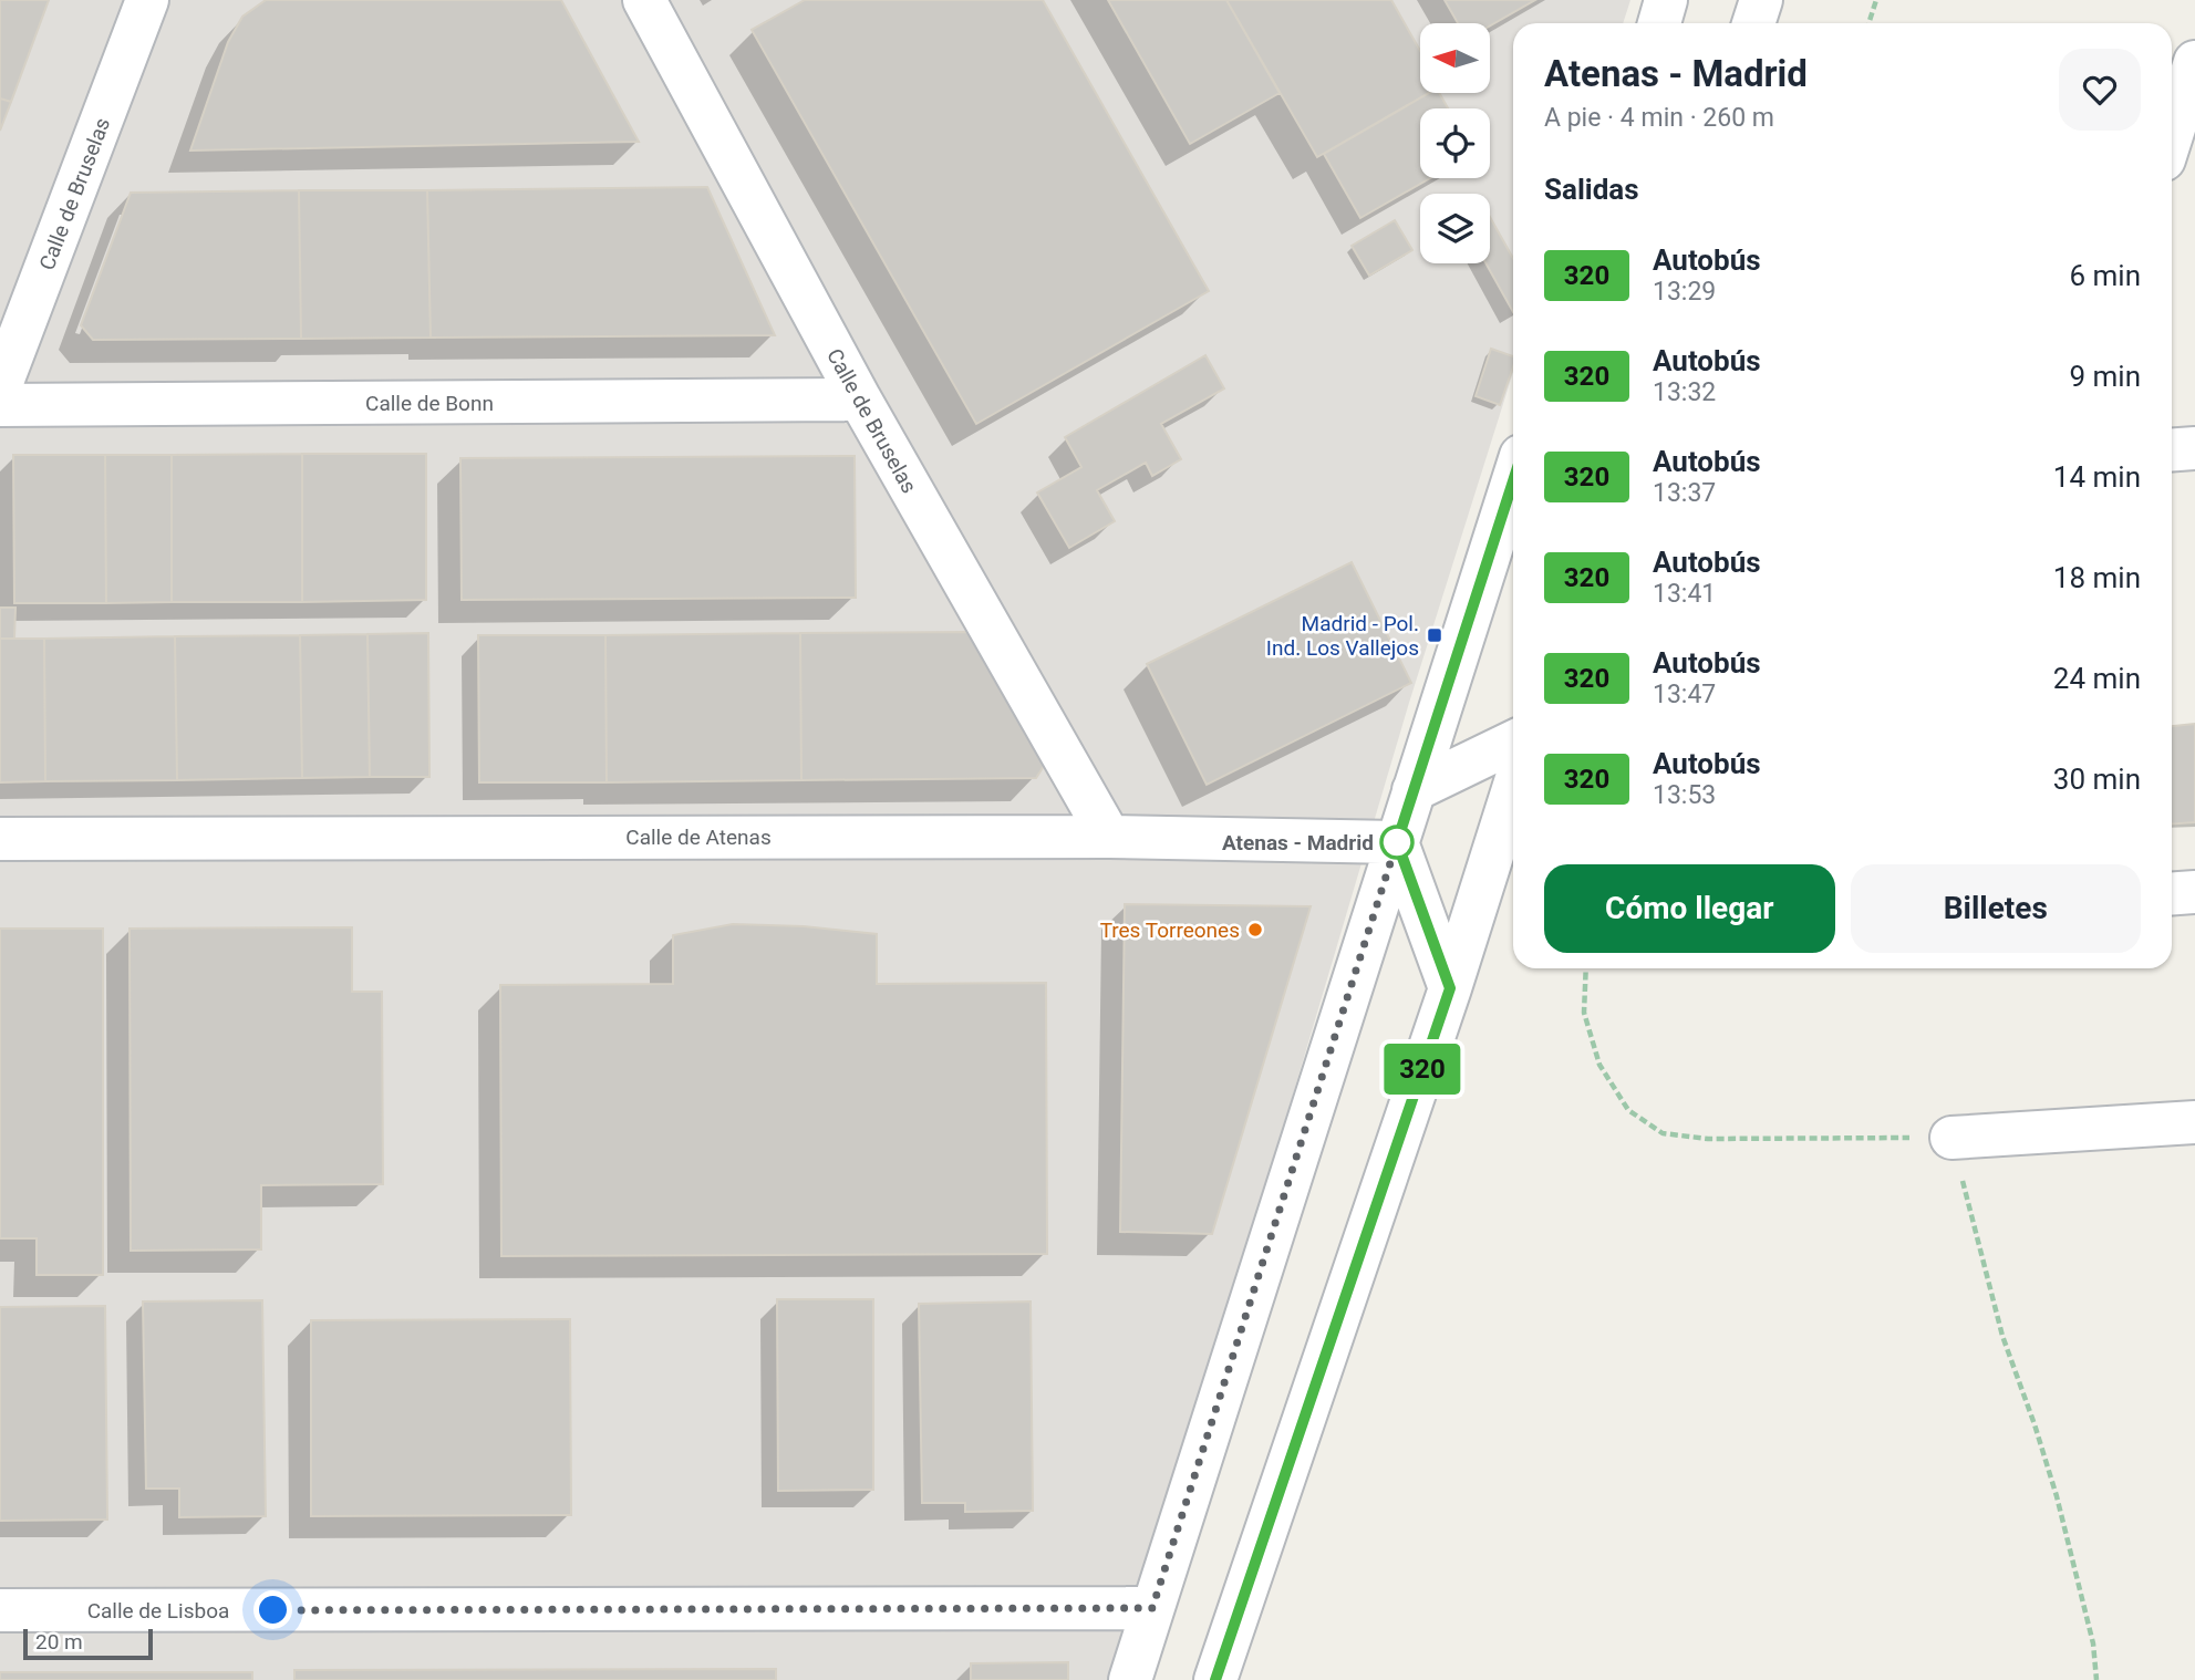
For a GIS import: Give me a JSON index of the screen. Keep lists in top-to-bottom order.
{
  "streets": {
    "street": [
      "Calle de Bruselas",
      "Calle de Bonn",
      "Calle de Atenas",
      "Calle de Lisboa"
    ]
  },
  "crossings": [
    ["Calle de Bruselas", "Calle de Bonn"],
    ["Calle de Bruselas", "Calle de Atenas"]
  ],
  "places": {
    "transit": ["Madrid - Pol. Ind. Los Vallejos"],
    "other": ["Atenas - Madrid", "Tres Torreones"]
  },
  "lines": ["bus line 320"],
  "scale_bar": "20 m",
  "north": "left",
  "page": {
    "on_map": "320",
    "heading": [
      ["Atenas - Madrid", "A pie · 4 min · 260 m"],
      "Salidas"
    ],
    "list": [
      {
        "mark": "320",
        "name": "Autobús",
        "note": "13:29",
        "value": "6 min"
      },
      {
        "mark": "320",
        "name": "Autobús",
        "note": "13:32",
        "value": "9 min"
      },
      {
        "mark": "320",
        "name": "Autobús",
        "note": "13:37",
        "value": "14 min"
      },
      {
        "mark": "320",
        "name": "Autobús",
        "note": "13:41",
        "value": "18 min"
      },
      {
        "mark": "320",
        "name": "Autobús",
        "note": "13:47",
        "value": "24 min"
      },
      {
        "mark": "320",
        "name": "Autobús",
        "note": "13:53",
        "value": "30 min"
      }
    ],
    "buttons": ["Cómo llegar", "Billetes"],
    "scale": "20 m"
  }
}
